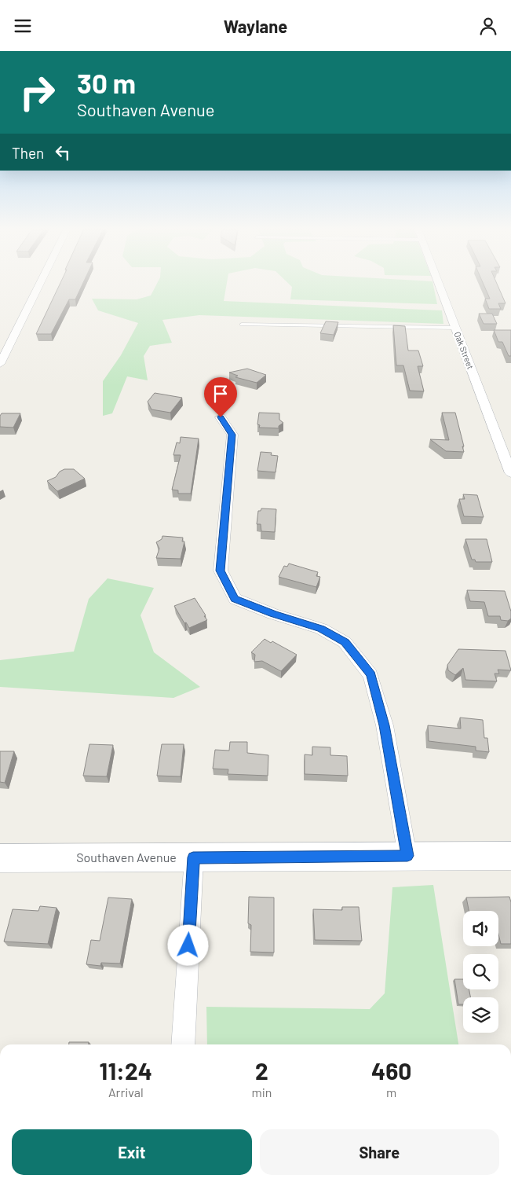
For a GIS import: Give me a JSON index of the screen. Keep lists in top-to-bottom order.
{
  "streets": {
    "street": ["Oak Street", "Southaven Avenue"]
  },
  "page": {
    "header": "Waylane",
    "turn": ["30 m", "Southaven Avenue"],
    "then": "Then",
    "eta": [
      "11:24",
      "Arrival",
      "2",
      "min",
      "460",
      "m"
    ],
    "buttons": ["Exit", "Share"]
  }
}
